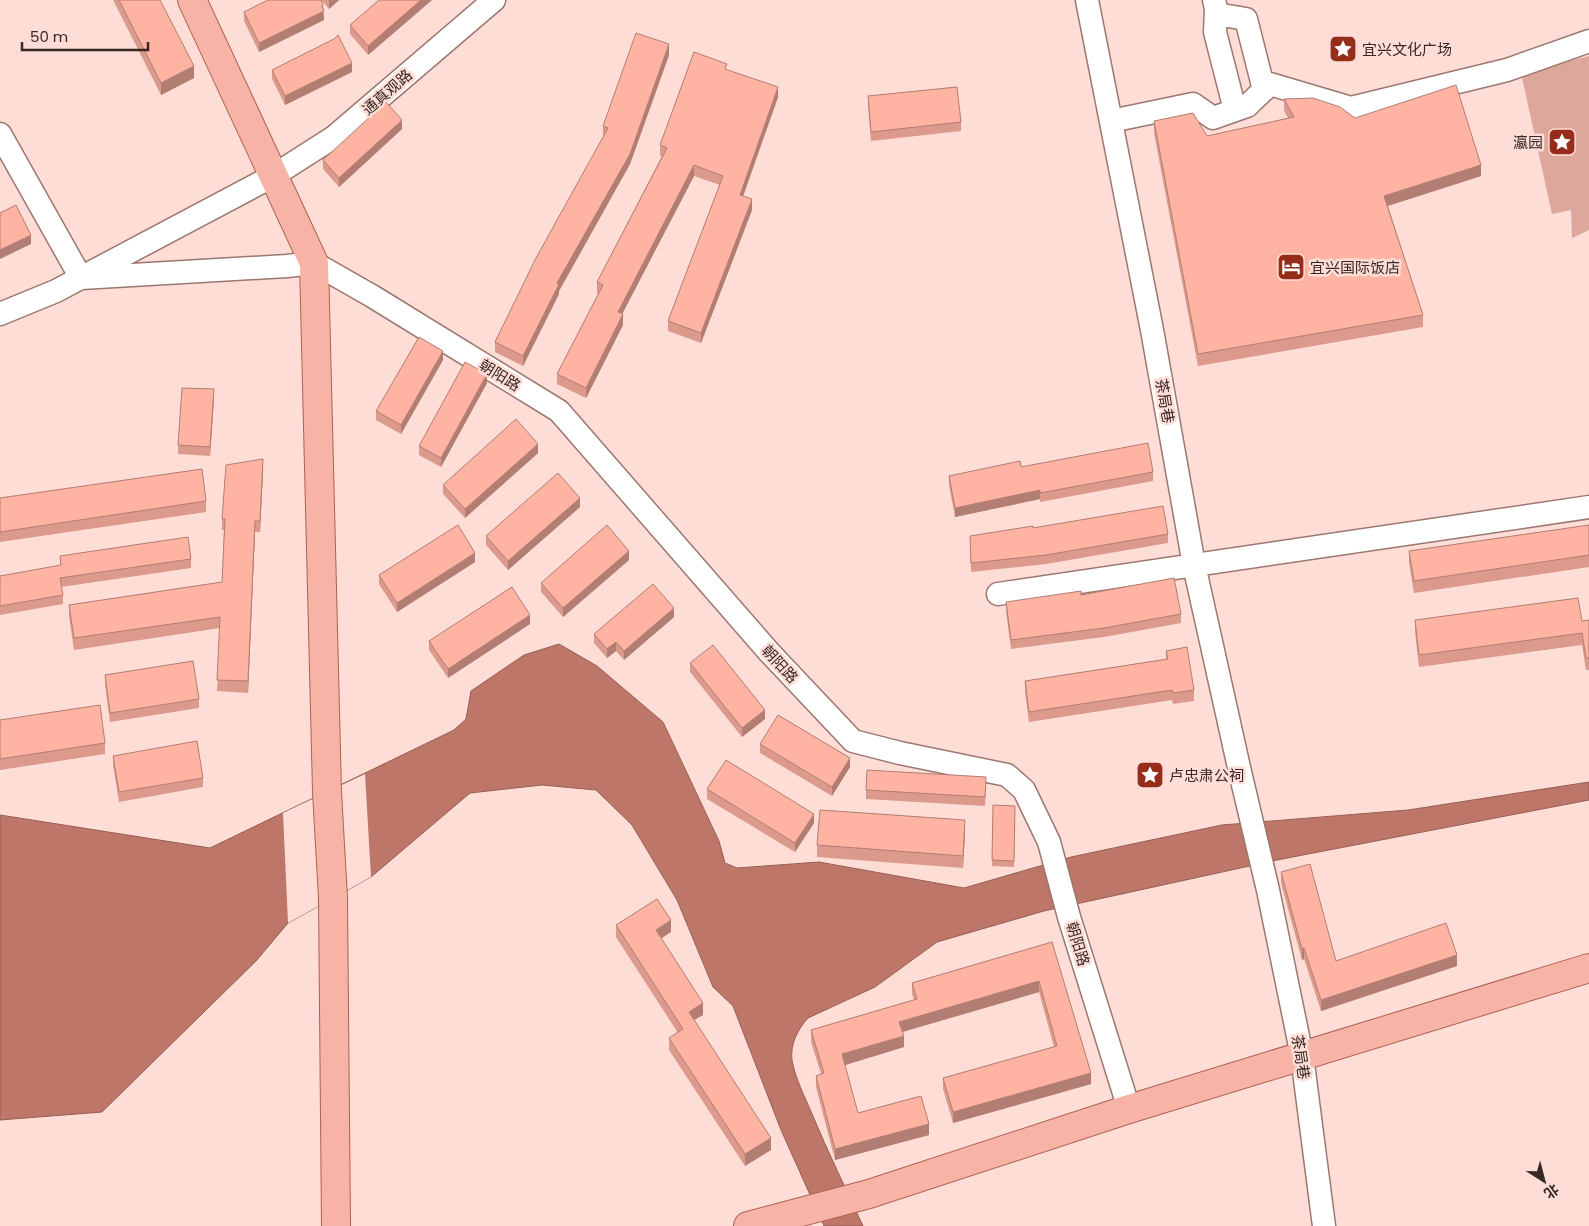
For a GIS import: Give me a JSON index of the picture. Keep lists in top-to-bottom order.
{
  "streets": {
    "street": ["通真观路", "朝阳路", "茶局巷"]
  },
  "places": {
    "place": ["宜兴文化广场", "瀛园", "卢忠肃公祠"],
    "hotel": ["宜兴国际饭店"]
  },
  "scale_bar": "50 m",
  "north": "bottom right"
}
